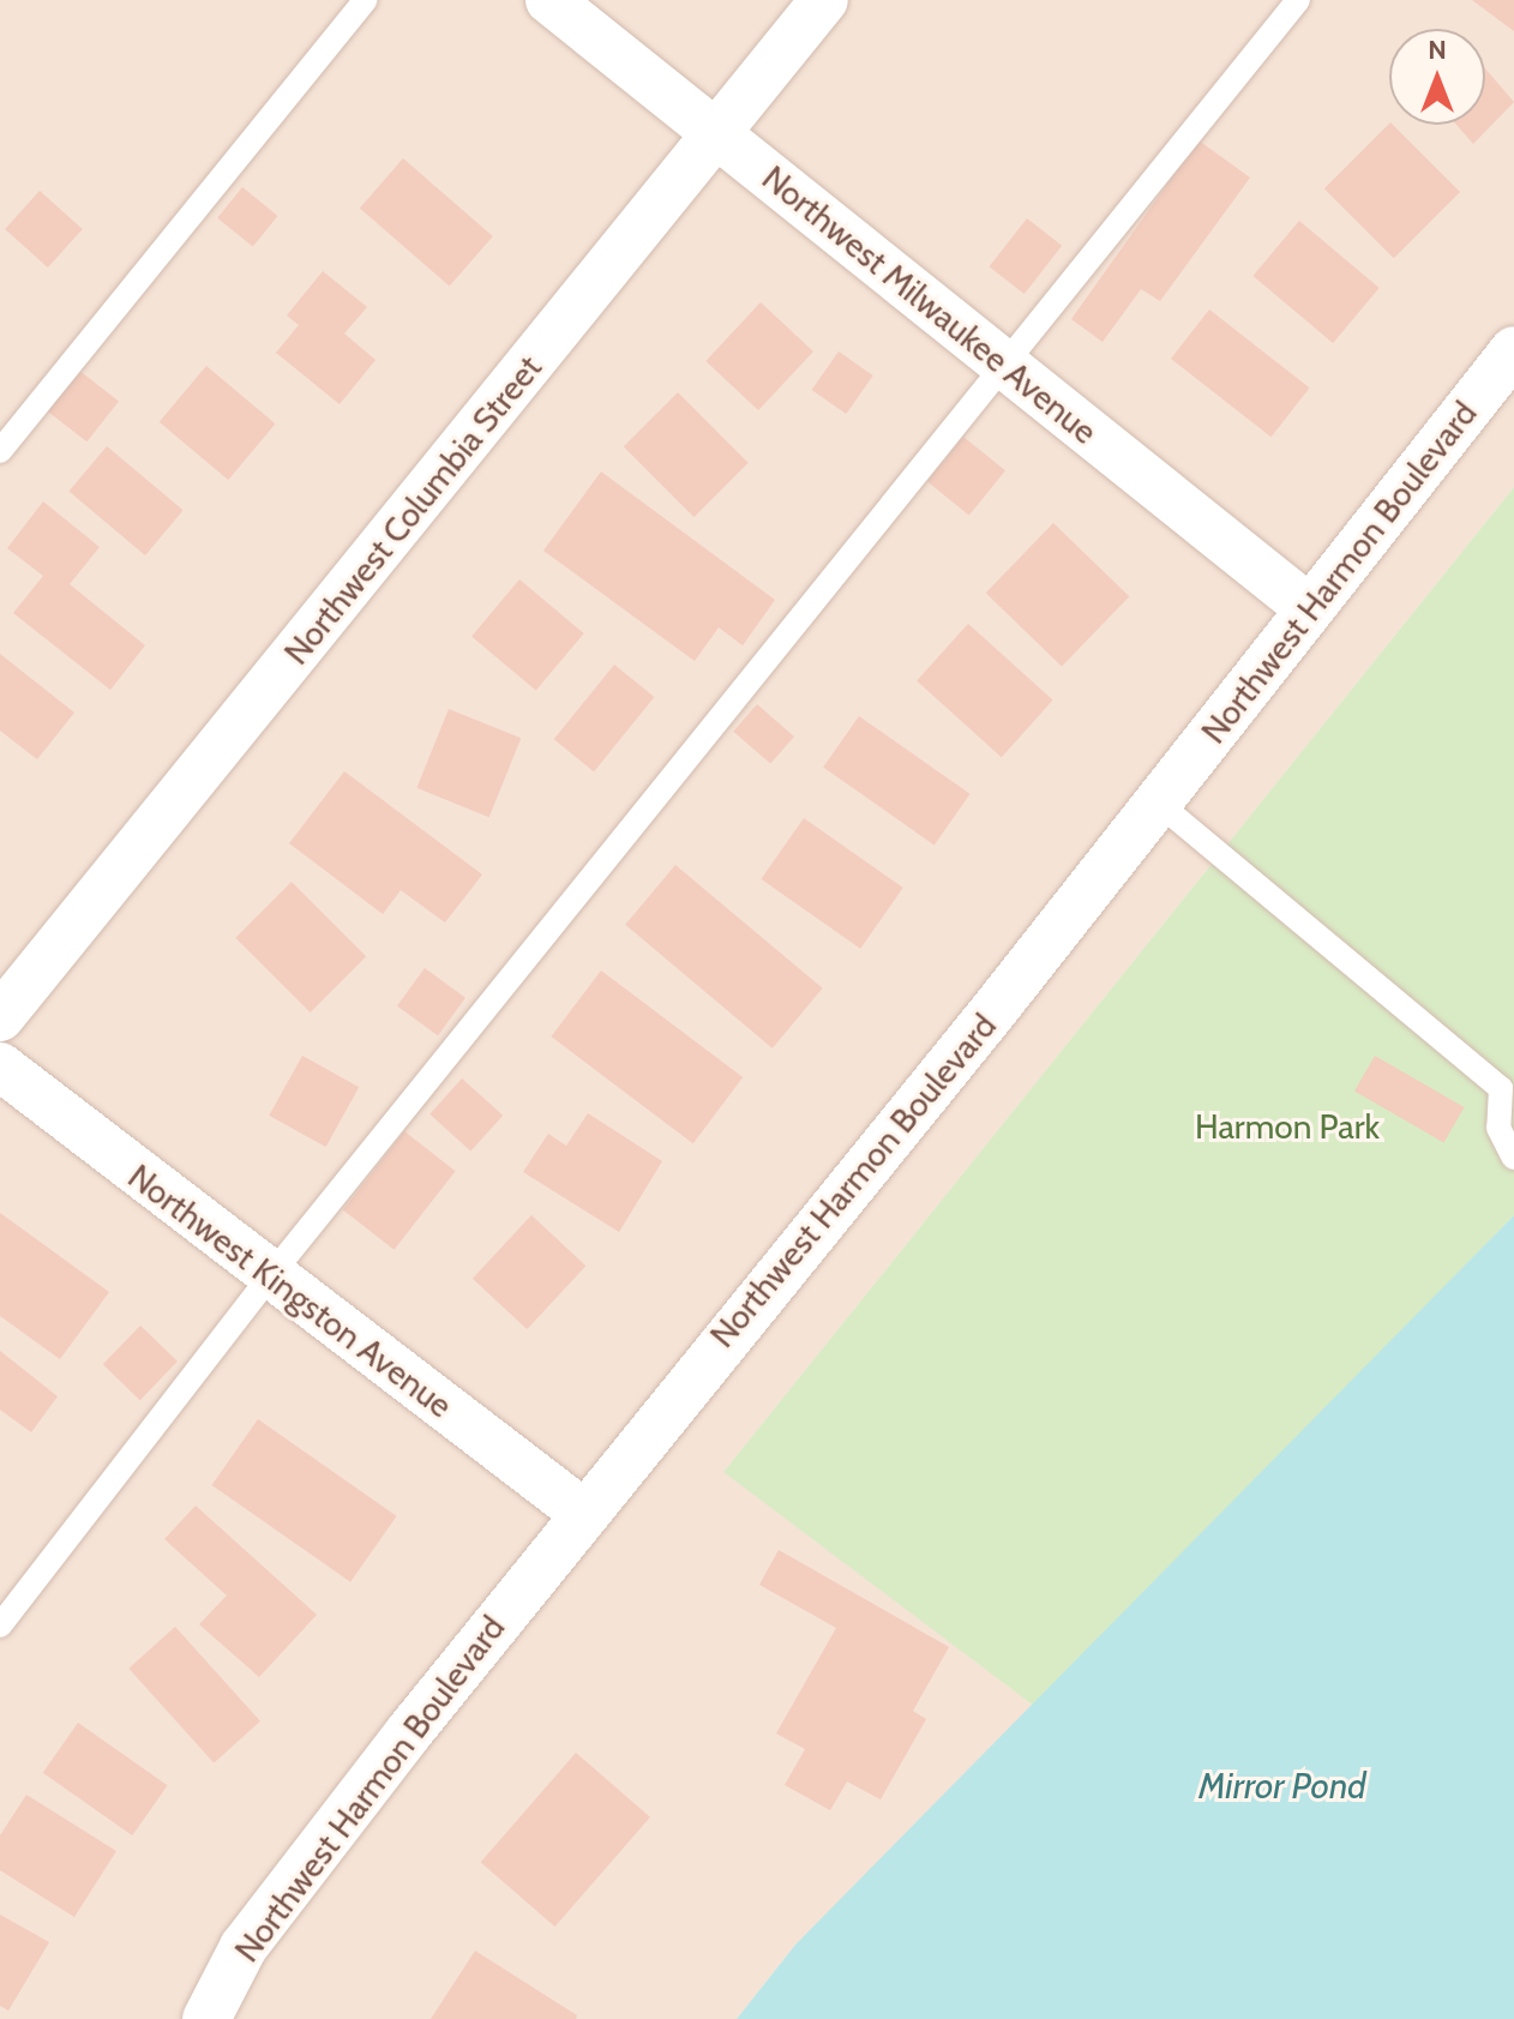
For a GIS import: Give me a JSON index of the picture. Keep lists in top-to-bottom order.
{
  "streets": {
    "street": [
      "Northwest Milwaukee Avenue",
      "Northwest Columbia Street",
      "Northwest Harmon Boulevard",
      "Northwest Kingston Avenue"
    ]
  },
  "crossings": [
    ["Northwest Milwaukee Avenue", "Northwest Columbia Street"],
    ["Northwest Milwaukee Avenue", "Northwest Harmon Boulevard"],
    ["Northwest Harmon Boulevard", "Northwest Kingston Avenue"]
  ],
  "water": ["Mirror Pond"],
  "parks": ["Harmon Park"],
  "north": "top"
}
